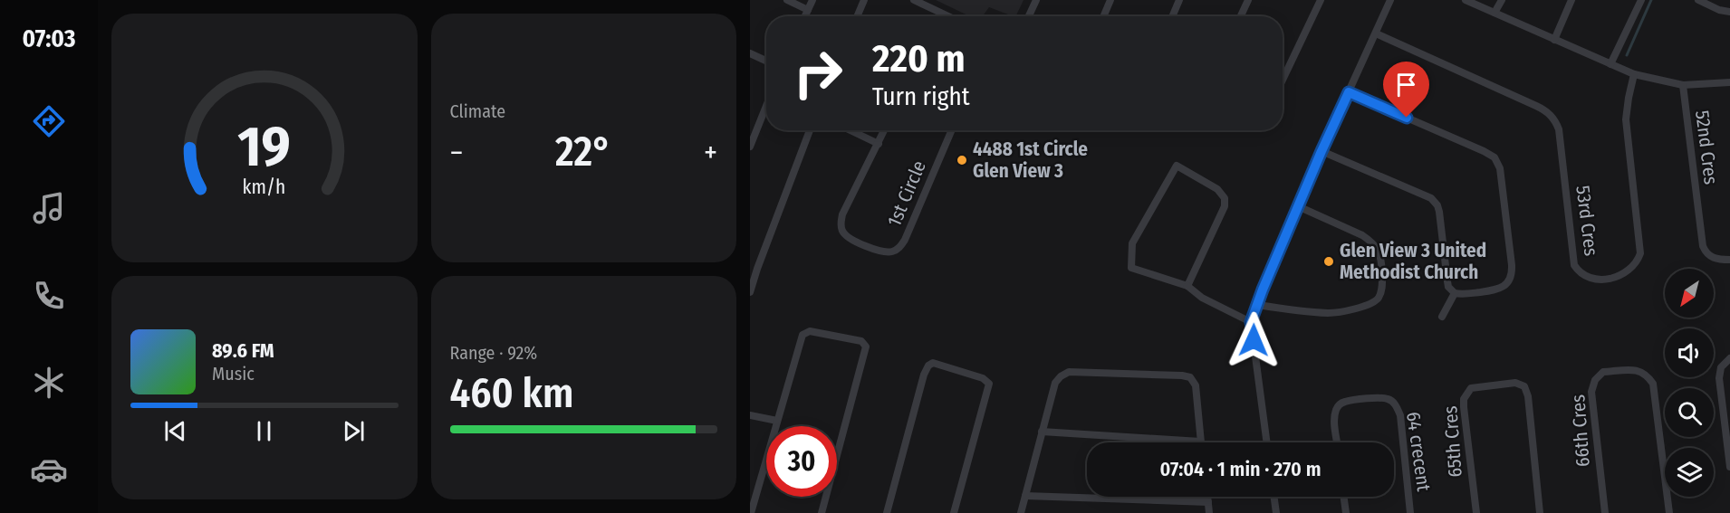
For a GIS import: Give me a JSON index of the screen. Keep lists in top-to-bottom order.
{
  "streets": {
    "street": [
      "52nd Cres",
      "1st Circle",
      "53rd Cres",
      "66th Cres",
      "65th Cres",
      "64 crecent"
    ]
  },
  "places": ["4488 1st Circle Glen View 3", "Glen View 3 United Methodist Church"],
  "north": "bottom left",
  "page": {
    "tabs": "07:03",
    "tile": [
      "Climate",
      ["Range · 92%", "460 km"]
    ],
    "turn": ["220 m", "Turn right"],
    "heat": ["−", "22°", "+"],
    "song": ["89.6 FM", "Music"],
    "limit": "30",
    "trip": "07:04 · 1 min · 270 m",
    "gauge": ["19", "km/h"]
  }
}
